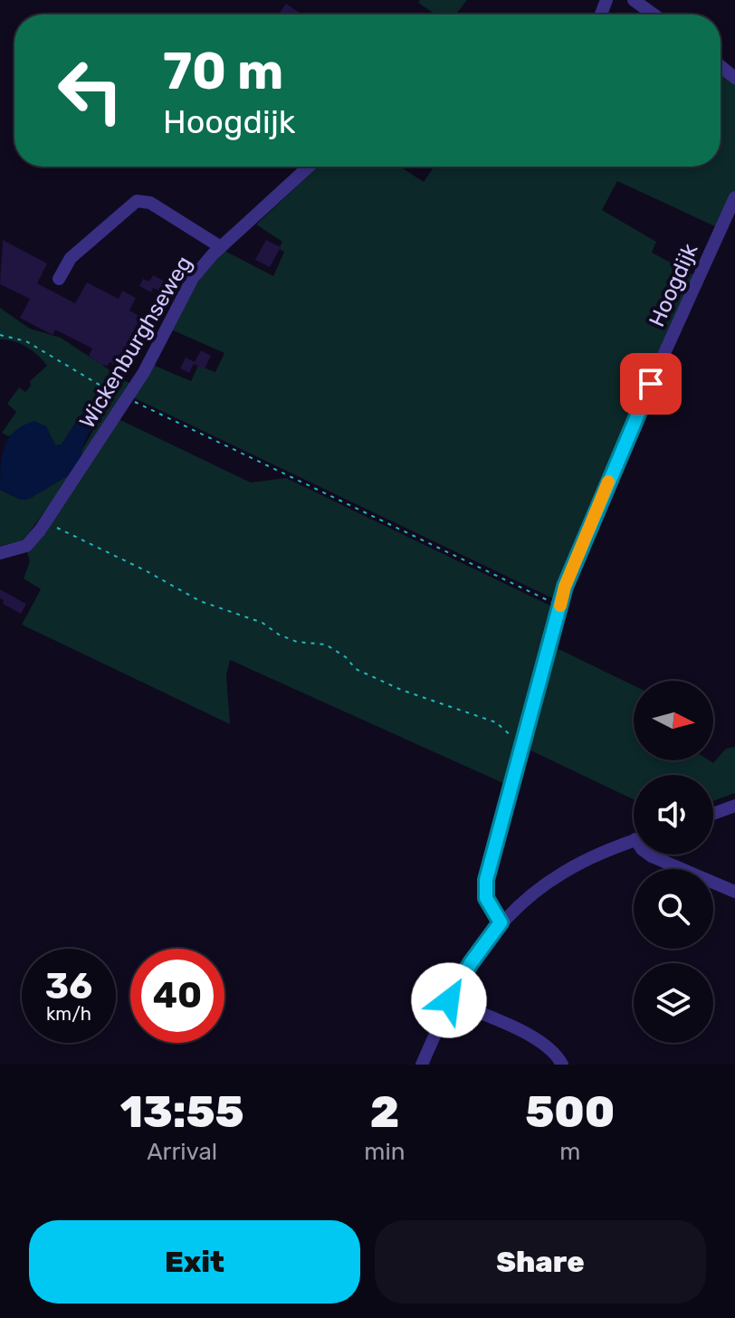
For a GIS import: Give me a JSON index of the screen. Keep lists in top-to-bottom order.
{
  "streets": {
    "street": ["Hoogdijk", "Wickenburghseweg"]
  },
  "north": "right",
  "page": {
    "turn": ["70 m", "Hoogdijk"],
    "speed": "36 km/h",
    "limit": "40",
    "eta": [
      "13:55",
      "Arrival",
      "2",
      "min",
      "500",
      "m"
    ],
    "buttons": ["Exit", "Share"]
  }
}
